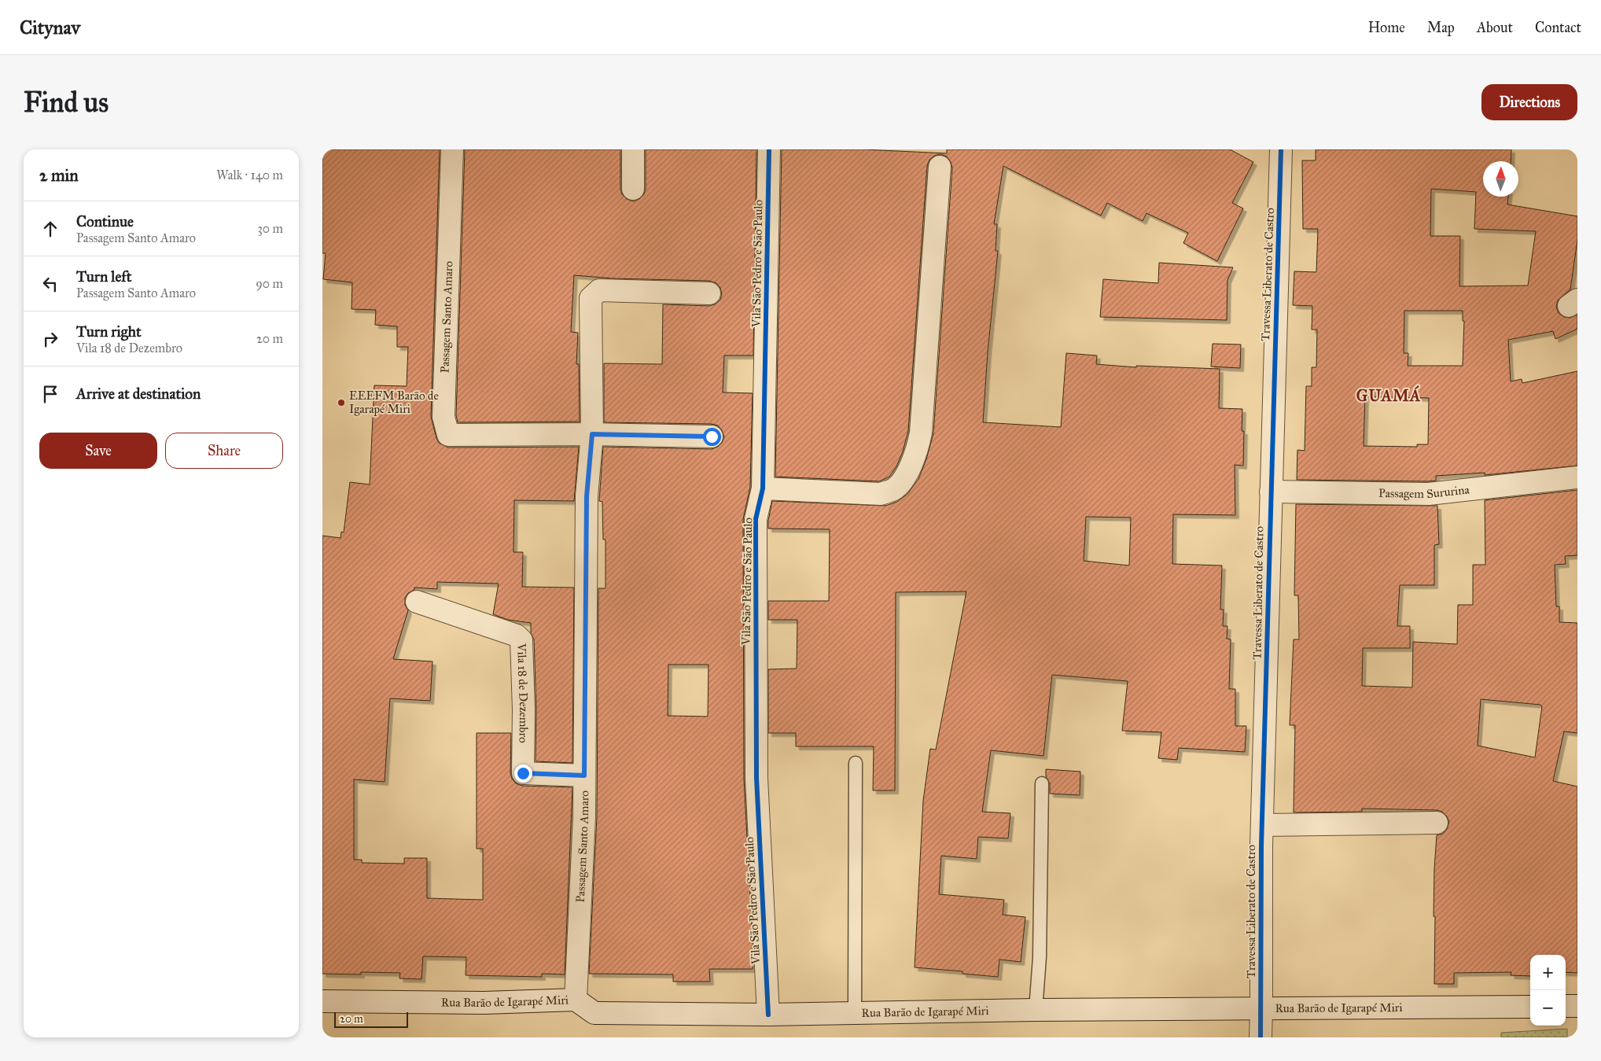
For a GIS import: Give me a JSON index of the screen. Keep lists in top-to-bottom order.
{
  "streets": {
    "street": [
      "Vila São Pedro e São Paulo",
      "Travessa Liberato de Castro",
      "Passagem Santo Amaro",
      "Passagem Sururina",
      "Vila 18 de Dezembro",
      "Rua Barão de Igarapé Miri"
    ]
  },
  "crossings": [
    ["Vila São Pedro e São Paulo", "Rua Barão de Igarapé Miri"],
    ["Travessa Liberato de Castro", "Passagem Sururina"],
    ["Travessa Liberato de Castro", "Rua Barão de Igarapé Miri"],
    ["Passagem Santo Amaro", "Vila 18 de Dezembro"],
    ["Passagem Santo Amaro", "Rua Barão de Igarapé Miri"]
  ],
  "districts": ["GUAMÁ"],
  "places": ["EEEFM Barão de Igarapé Miri"],
  "scale_bar": "20 m",
  "north": "top",
  "page": {
    "header": "Citynav",
    "nav": [
      "Home",
      "Map",
      "About",
      "Contact"
    ],
    "buttons": [
      "Directions",
      ["Save", "Share"]
    ],
    "title": "Find us",
    "heading": ["2 min", "Walk · 140 m"],
    "list": [
      ["Continue", "Passagem Santo Amaro", "30 m"],
      ["Turn left", "Passagem Santo Amaro", "90 m"],
      ["Turn right", "Vila 18 de Dezembro", "20 m"],
      "Arrive at destination"
    ],
    "map_buttons": ["+", "−"],
    "scale": "20 m"
  }
}
